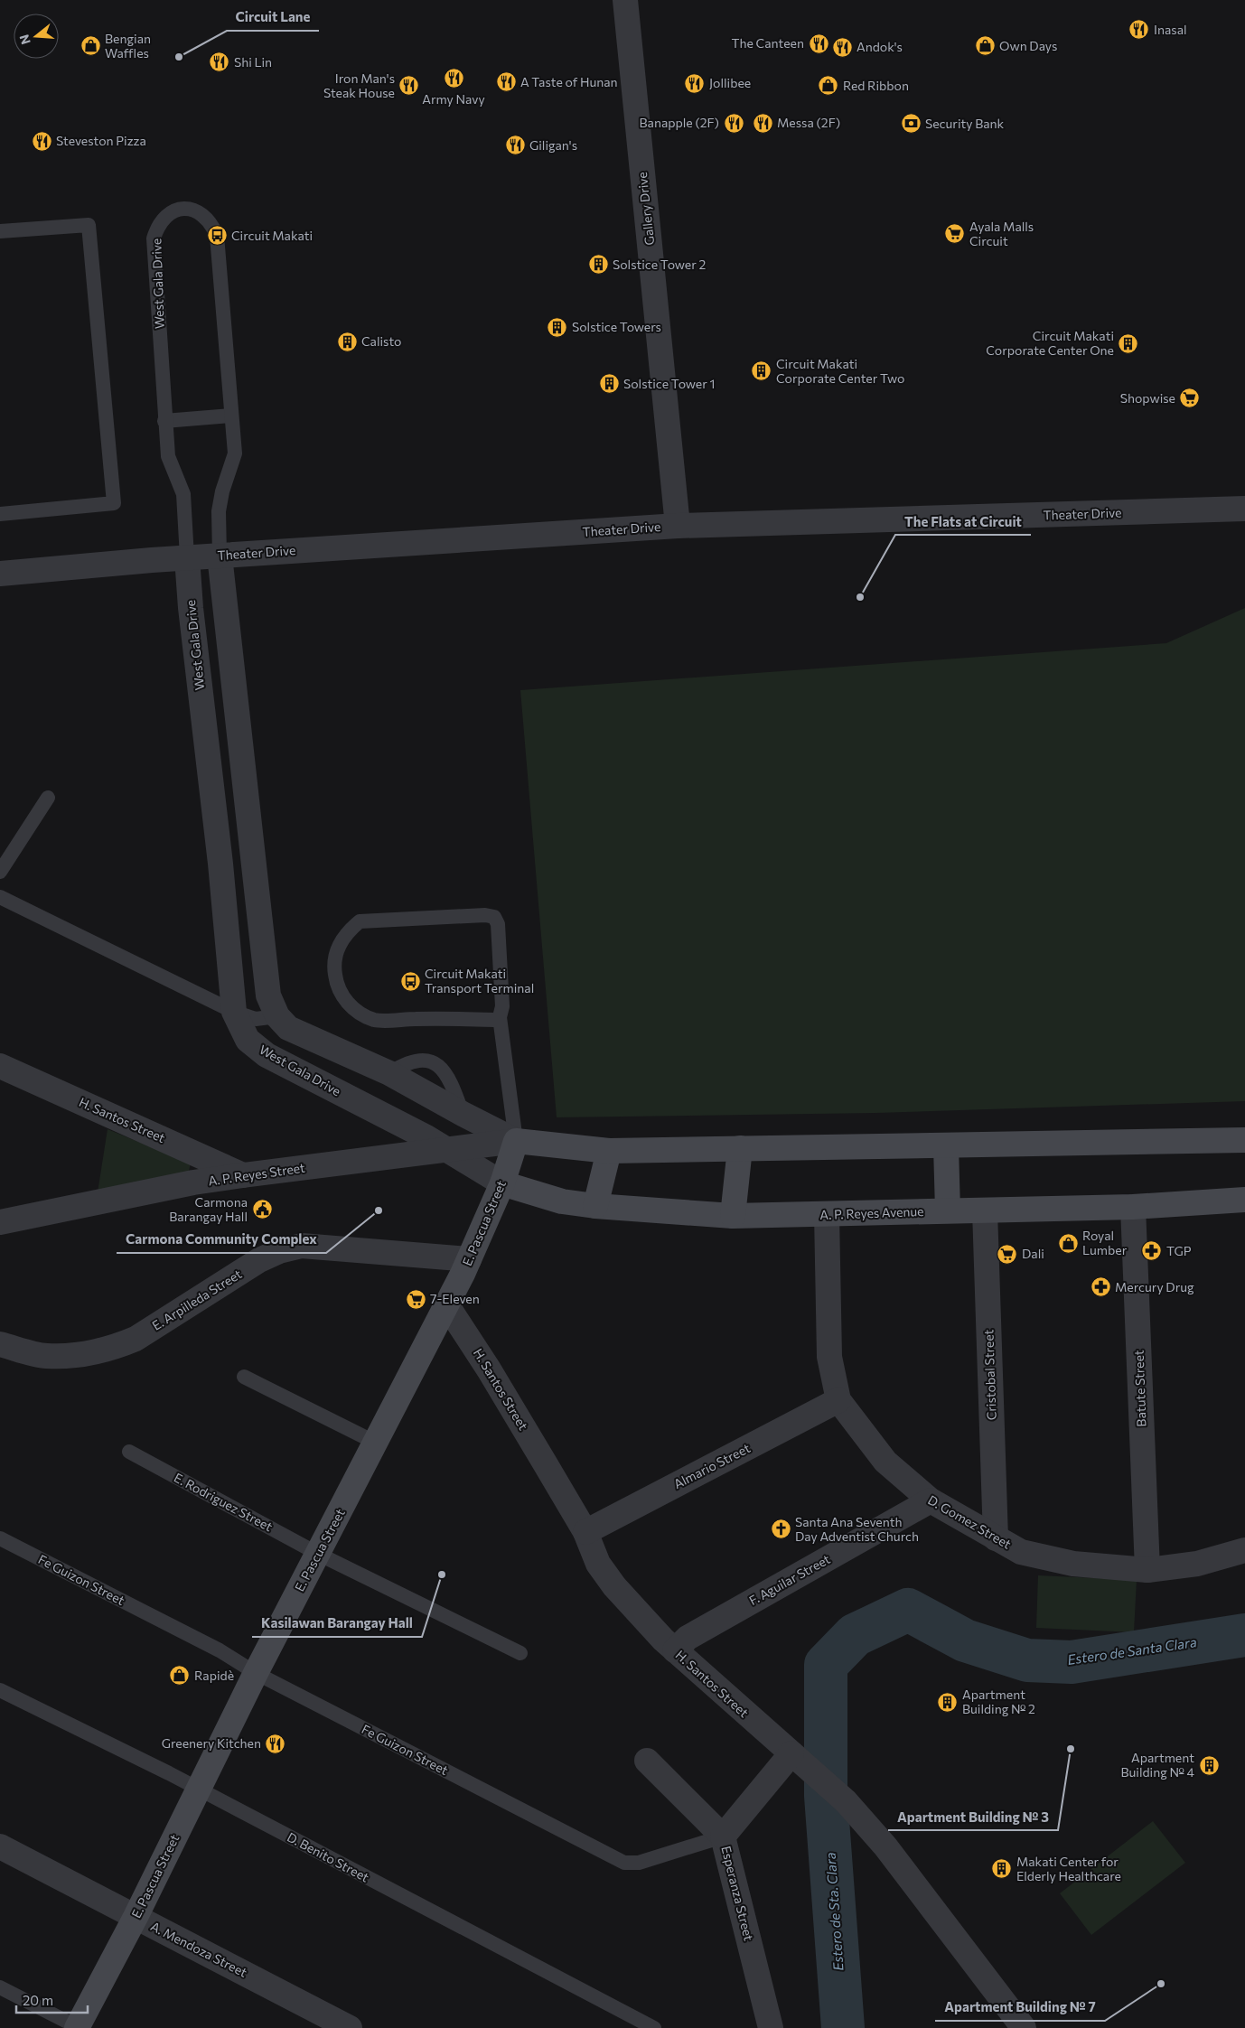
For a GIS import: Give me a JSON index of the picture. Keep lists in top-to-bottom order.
{
  "streets": {
    "street": [
      "Gallery Drive",
      "West Gala Drive",
      "Theater Drive",
      "H. Santos Street",
      "A. P. Reyes Street",
      "A. P. Reyes Avenue",
      "E. Pascua Street",
      "E. Arpilleda Street",
      "Cristobal Street",
      "Batute Street",
      "Almario Street",
      "D. Gomez Street",
      "F. Aguilar Street",
      "Esperanza Street",
      "A. Mendoza Street"
    ],
    "lane": ["E. Rodriguez Street", "Fe Guizon Street", "D. Benito Street"]
  },
  "crossings": [
    ["Gallery Drive", "Theater Drive"],
    ["West Gala Drive", "Theater Drive"],
    ["West Gala Drive", "A. P. Reyes Street"],
    ["West Gala Drive", "A. P. Reyes Avenue"],
    ["West Gala Drive", "E. Pascua Street"],
    ["H. Santos Street", "A. P. Reyes Street"],
    ["H. Santos Street", "E. Pascua Street"],
    ["H. Santos Street", "Almario Street"],
    ["H. Santos Street", "F. Aguilar Street"],
    ["A. P. Reyes Street", "E. Pascua Street"],
    ["A. P. Reyes Avenue", "E. Pascua Street"],
    ["A. P. Reyes Avenue", "Cristobal Street"],
    ["A. P. Reyes Avenue", "Batute Street"],
    ["A. P. Reyes Avenue", "D. Gomez Street"],
    ["E. Pascua Street", "E. Arpilleda Street"],
    ["E. Pascua Street", "E. Rodriguez Street"],
    ["E. Pascua Street", "Fe Guizon Street"],
    ["E. Pascua Street", "D. Benito Street"],
    ["E. Pascua Street", "A. Mendoza Street"],
    ["Cristobal Street", "D. Gomez Street"],
    ["Batute Street", "D. Gomez Street"],
    ["Almario Street", "D. Gomez Street"],
    ["D. Gomez Street", "F. Aguilar Street"],
    ["Fe Guizon Street", "Esperanza Street"]
  ],
  "water": ["Estero de Santa Clara", "Estero de Sta. Clara"],
  "places": {
    "restaurant": [
      "Inasal",
      "The Canteen",
      "Andok's",
      "Shi Lin",
      "Army Navy",
      "A Taste of Hunan",
      "Jollibee",
      "Iron Man's Steak House",
      "Banapple (2F)",
      "Messa (2F)",
      "Steveston Pizza",
      "Giligan's",
      "Greenery Kitchen"
    ],
    "shop": [
      "Bengian Waffles",
      "Own Days",
      "Red Ribbon",
      "Royal Lumber",
      "Rapidè"
    ],
    "other": [
      "Circuit Lane",
      "The Flats at Circuit",
      "Carmona Community Complex",
      "Kasilawan Barangay Hall",
      "Apartment Building № 3",
      "Apartment Building № 7"
    ],
    "bank": ["Security Bank"],
    "supermarket": [
      "Ayala Malls Circuit",
      "Shopwise",
      "Dali",
      "7-Eleven"
    ],
    "bus stop": ["Circuit Makati", "Circuit Makati Transport Terminal"],
    "building": [
      "Solstice Tower 2",
      "Solstice Towers",
      "Calisto",
      "Circuit Makati Corporate Center One",
      "Circuit Makati Corporate Center Two",
      "Solstice Tower 1",
      "Apartment Building № 2",
      "Apartment Building № 4",
      "Makati Center for Elderly Healthcare"
    ],
    "public building": ["Carmona Barangay Hall"],
    "pharmacy": ["TGP", "Mercury Drug"],
    "church": ["Santa Ana Seventh Day Adventist Church"]
  },
  "scale_bar": "20 m",
  "north": "left"
}
